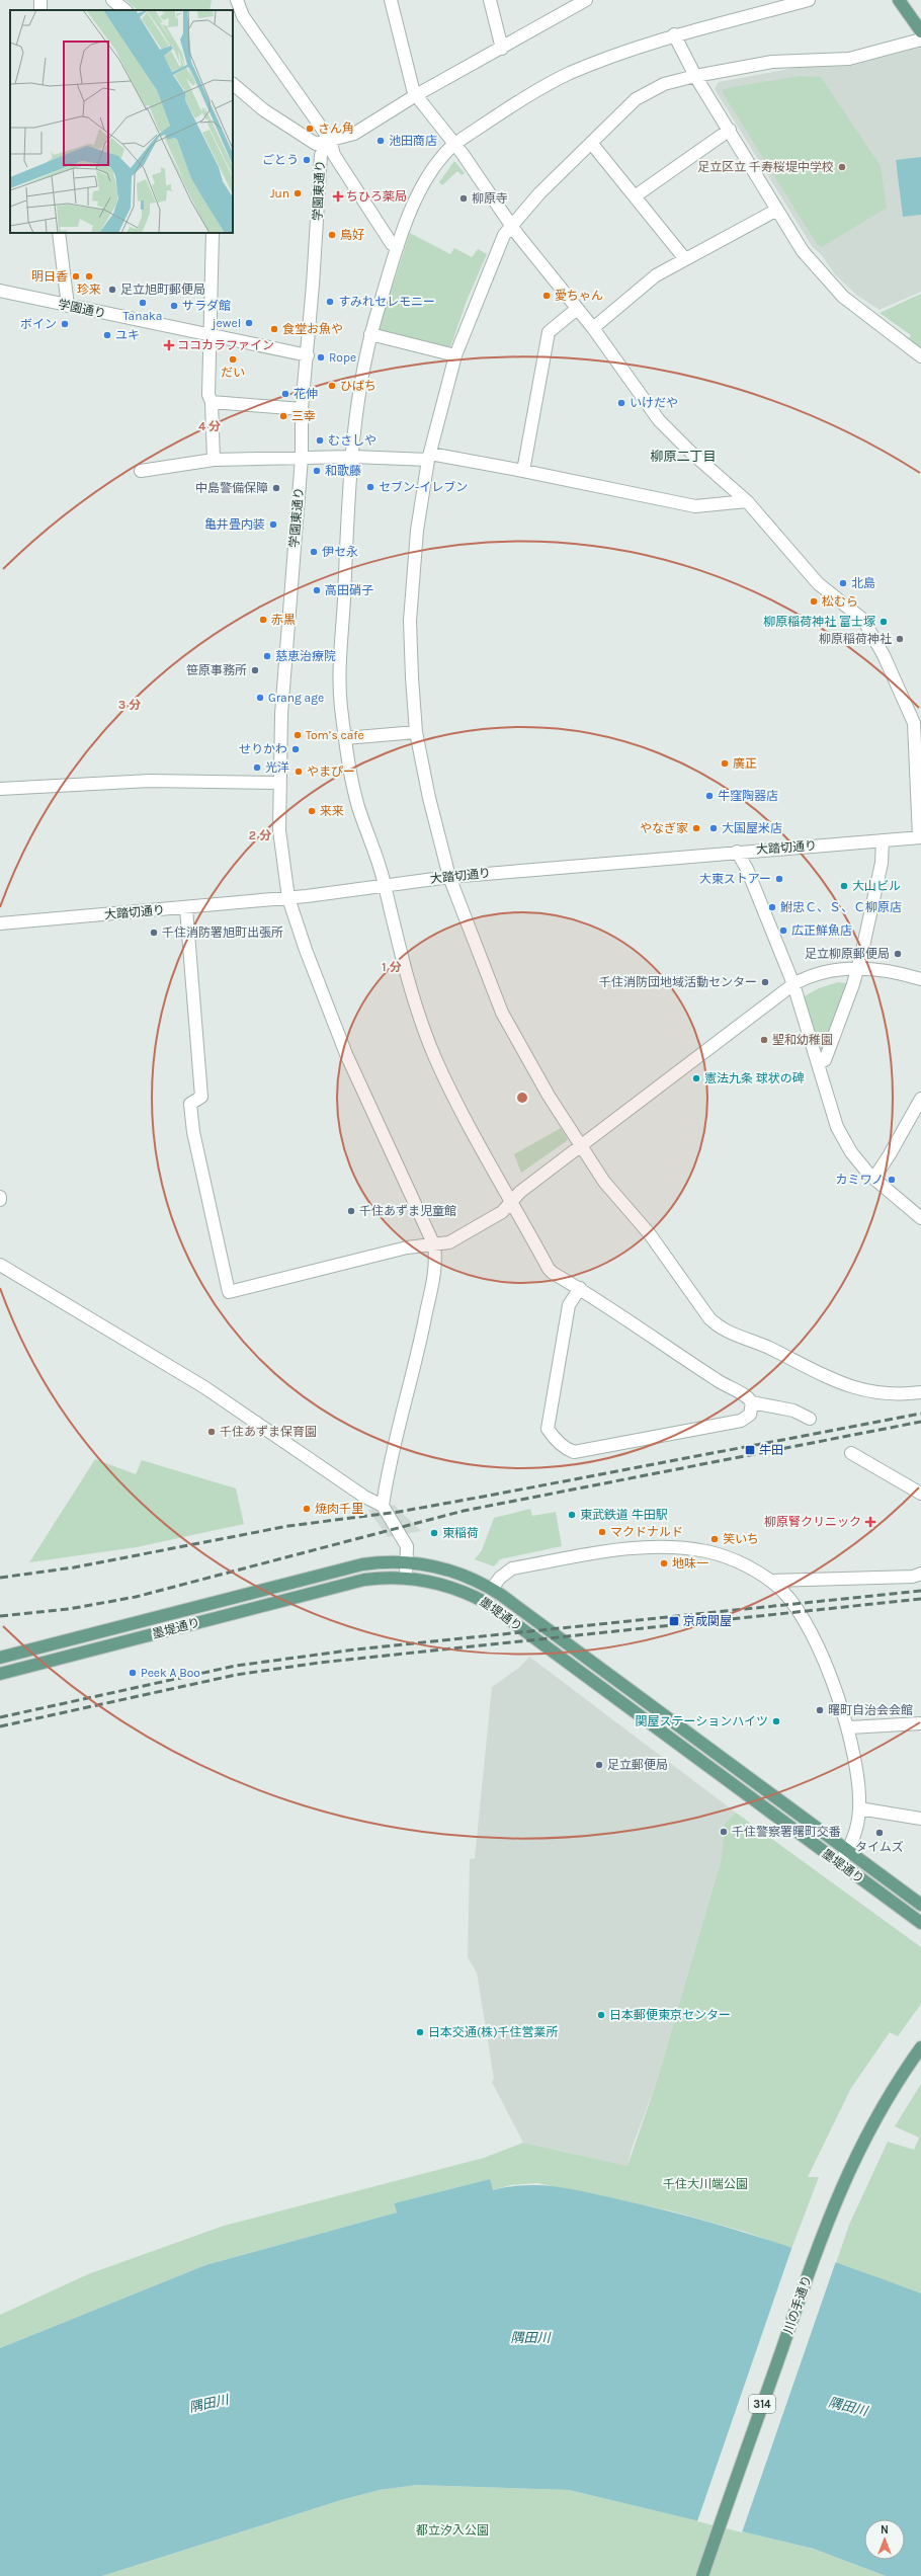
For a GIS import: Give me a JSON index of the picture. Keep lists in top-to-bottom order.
{
  "streets": {
    "main road": ["墨堤通り", "川の手通り", "314"],
    "street": ["学園東通り", "学園通り", "大踏切通り"]
  },
  "crossings": [
    ["学園東通り", "学園通り"],
    ["学園東通り", "大踏切通り"]
  ],
  "districts": ["柳原二丁目"],
  "water": ["隅田川"],
  "parks": ["千住大川端公園", "都立汐入公園"],
  "places": {
    "other": [
      "さん角",
      "池田商店",
      "ごとう",
      "足立区立 千寿桜堤中学校",
      "Jun",
      "柳原寺",
      "鳥好",
      "明日香",
      "珍来",
      "足立旭町郵便局",
      "愛ちゃん",
      "すみれセレモニー",
      "Tanaka",
      "サラダ館",
      "jewel",
      "ボイン",
      "食堂お魚や",
      "ユキ",
      "Rope",
      "だい",
      "ひばち",
      "花伸",
      "いけだや",
      "三幸",
      "むさしや",
      "和歌藤",
      "セブン-イレブン",
      "中島警備保障",
      "亀井畳内装",
      "伊セ永",
      "北島",
      "高田硝子",
      "松むら",
      "赤黒",
      "柳原稲荷神社 富士塚",
      "柳原稲荷神社",
      "慈恵治療院",
      "笹原事務所",
      "Grang age",
      "Tom’s cafe",
      "せりかわ",
      "廣正",
      "光洋",
      "やまぴー",
      "牛窪陶器店",
      "来来",
      "やなぎ家",
      "大国屋米店",
      "大東ストアー",
      "大山ビル",
      "鮒忠Ｃ、Ｓ、Ｃ柳原店",
      "広正鮮魚店",
      "千住消防署旭町出張所",
      "足立柳原郵便局",
      "千住消防団地域活動センター",
      "聖和幼稚園",
      "憲法九条 球状の碑",
      "カミワノ",
      "千住あずま児童館",
      "千住あずま保育園",
      "焼肉千里",
      "東武鉄道 牛田駅",
      "マクドナルド",
      "東稲荷",
      "笑いち",
      "地味一",
      "Peek A Boo",
      "曙町自治会会館",
      "関屋ステーションハイツ",
      "足立郵便局",
      "千住警察署曙町交番",
      "タイムズ",
      "日本郵便東京センター",
      "日本交通(株)千住営業所"
    ],
    "health": ["ちひろ薬局", "ココカラファイン", "柳原腎クリニック"],
    "transit": ["牛田", "京成関屋"]
  },
  "north": "top",
  "rings": [
    "4 分",
    "3 分",
    "2 分",
    "1 分"
  ]
}
